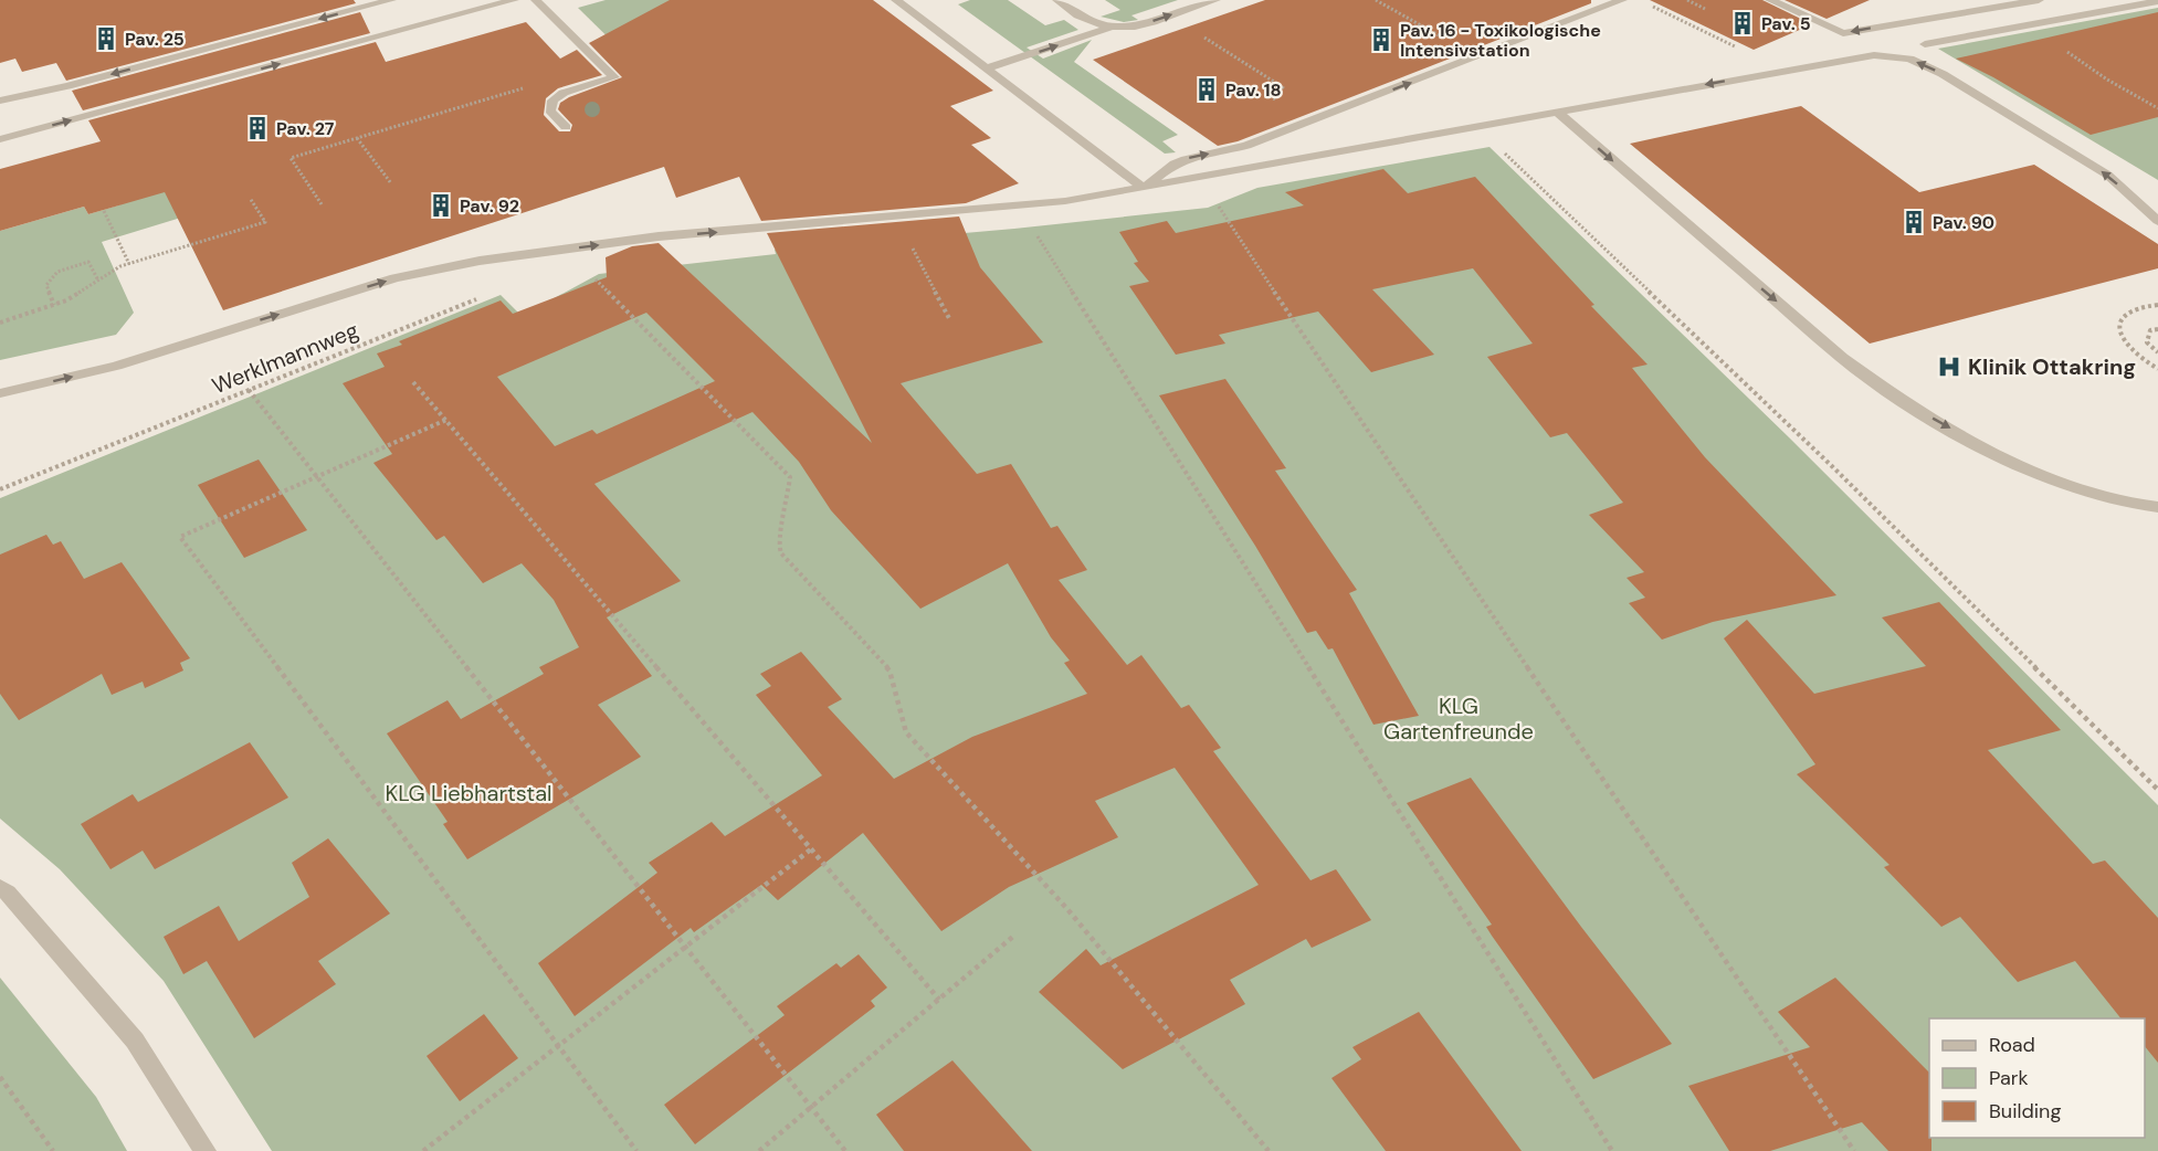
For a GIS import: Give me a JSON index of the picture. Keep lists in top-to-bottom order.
{
  "streets": {
    "path": ["Werklmannweg"]
  },
  "parks": ["KLG Gartenfreunde", "KLG Liebhartstal"],
  "places": {
    "building": [
      "Pav. 5",
      "Pav. 25",
      "Pav. 16 - Toxikologische Intensivstation",
      "Pav. 18",
      "Pav. 27",
      "Pav. 92",
      "Pav. 90"
    ],
    "hospital": ["Klinik Ottakring"]
  },
  "legend": ["Road", "Park", "Building"]
}
